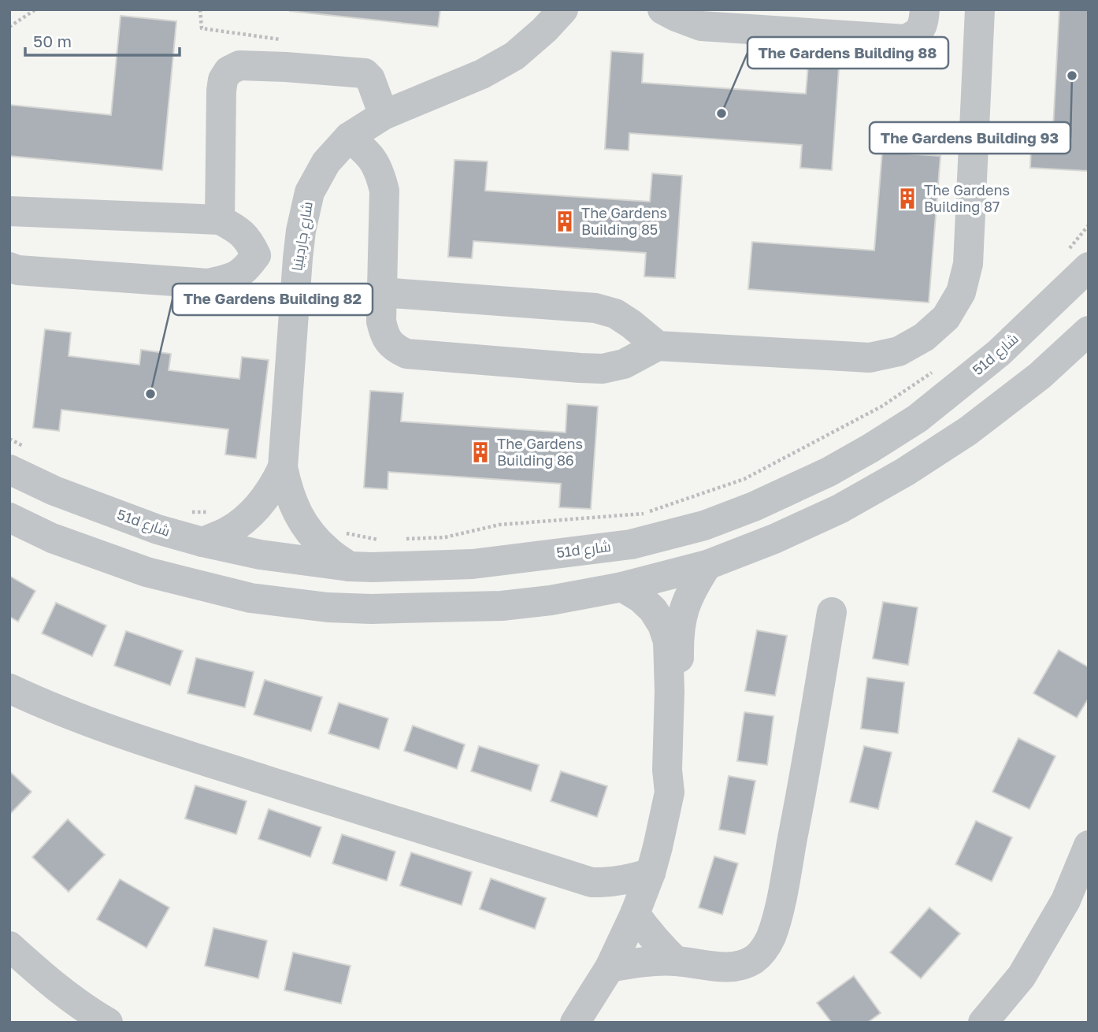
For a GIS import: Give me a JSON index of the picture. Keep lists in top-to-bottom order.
{
  "streets": {
    "street": ["شارع جاردينيا", "51d شارع"]
  },
  "crossings": [
    ["شارع جاردينيا", "51d شارع"]
  ],
  "places": {
    "other": ["The Gardens Building 93", "The Gardens Building 88", "The Gardens Building 82"],
    "building": ["The Gardens Building 87", "The Gardens Building 85", "The Gardens Building 86"]
  },
  "scale_bar": "50 m"
}
